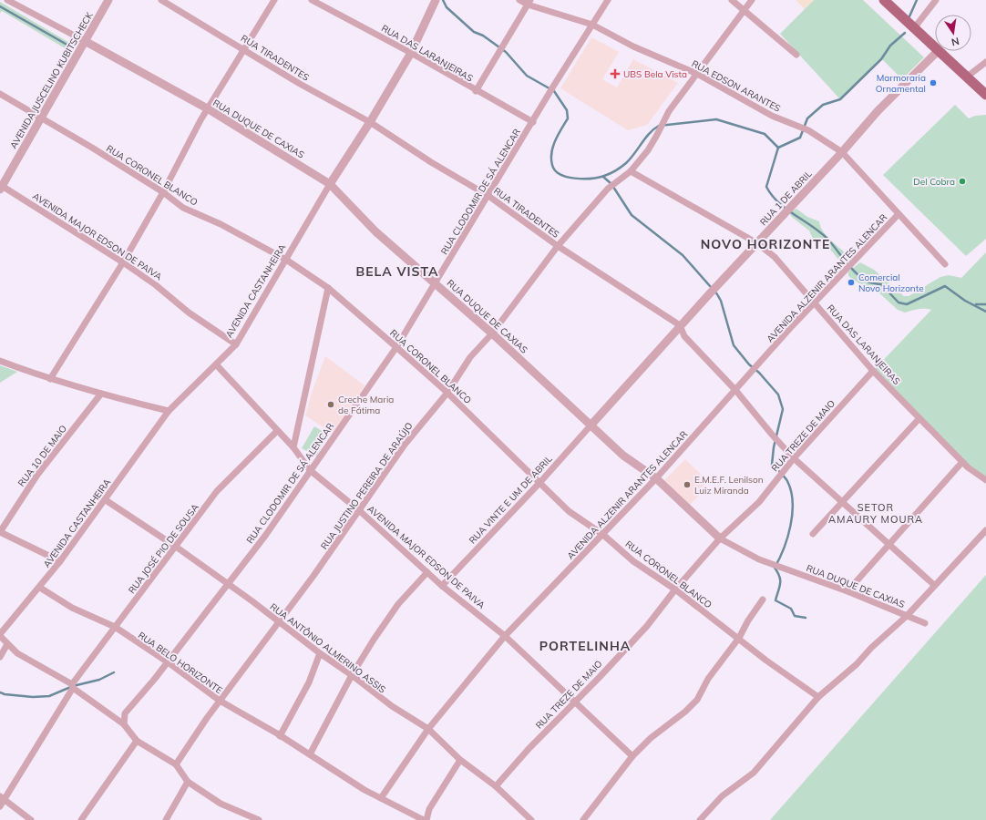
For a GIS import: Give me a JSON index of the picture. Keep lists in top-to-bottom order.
{
  "streets": {
    "street": [
      "RUA DAS LARANJEIRAS",
      "RUA TIRADENTES",
      "AVENIDA JUSCELINO KUBITSCHECK",
      "RUA EDSON ARANTES",
      "RUA DUQUE DE CAXIAS",
      "RUA CORONEL BLANCO",
      "RUA CLODOMIR DE SÁ ALENCAR",
      "RUA 1 DE ABRIL",
      "AVENIDA MAJOR EDSON DE PAIVA",
      "AVENIDA ALZENIR ARANTES ALENCAR",
      "AVENIDA CASTANHEIRA",
      "RUA TREZE DE MAIO",
      "RUA 10 DE MAIO",
      "RUA JUSTINO PEREIRA DE ARAÚJO",
      "RUA VINTE E UM DE ABRIL",
      "RUA JOSÉ PIO DE SOUSA",
      "RUA ANTÔNIO ALMERINO ASSIS",
      "RUA BELO HORIZONTE"
    ]
  },
  "crossings": [
    ["RUA DAS LARANJEIRAS", "RUA CLODOMIR DE SÁ ALENCAR"],
    ["RUA DAS LARANJEIRAS", "RUA 1 DE ABRIL"],
    ["RUA DAS LARANJEIRAS", "AVENIDA ALZENIR ARANTES ALENCAR"],
    ["RUA DAS LARANJEIRAS", "AVENIDA CASTANHEIRA"],
    ["RUA DAS LARANJEIRAS", "RUA TREZE DE MAIO"],
    ["RUA DAS LARANJEIRAS", "RUA JUSTINO PEREIRA DE ARAÚJO"],
    ["RUA TIRADENTES", "RUA CLODOMIR DE SÁ ALENCAR"],
    ["RUA TIRADENTES", "RUA 1 DE ABRIL"],
    ["RUA TIRADENTES", "AVENIDA ALZENIR ARANTES ALENCAR"],
    ["RUA TIRADENTES", "AVENIDA CASTANHEIRA"],
    ["RUA TIRADENTES", "RUA TREZE DE MAIO"],
    ["RUA TIRADENTES", "RUA JUSTINO PEREIRA DE ARAÚJO"],
    ["AVENIDA JUSCELINO KUBITSCHECK", "RUA DUQUE DE CAXIAS"],
    ["AVENIDA JUSCELINO KUBITSCHECK", "RUA CORONEL BLANCO"],
    ["AVENIDA JUSCELINO KUBITSCHECK", "AVENIDA MAJOR EDSON DE PAIVA"],
    ["RUA EDSON ARANTES", "RUA CLODOMIR DE SÁ ALENCAR"],
    ["RUA EDSON ARANTES", "RUA 1 DE ABRIL"],
    ["RUA EDSON ARANTES", "AVENIDA ALZENIR ARANTES ALENCAR"],
    ["RUA EDSON ARANTES", "RUA JUSTINO PEREIRA DE ARAÚJO"],
    ["RUA DUQUE DE CAXIAS", "RUA CLODOMIR DE SÁ ALENCAR"],
    ["RUA DUQUE DE CAXIAS", "RUA 1 DE ABRIL"],
    ["RUA DUQUE DE CAXIAS", "AVENIDA ALZENIR ARANTES ALENCAR"],
    ["RUA DUQUE DE CAXIAS", "AVENIDA CASTANHEIRA"],
    ["RUA DUQUE DE CAXIAS", "RUA TREZE DE MAIO"],
    ["RUA DUQUE DE CAXIAS", "RUA JUSTINO PEREIRA DE ARAÚJO"],
    ["RUA DUQUE DE CAXIAS", "RUA VINTE E UM DE ABRIL"],
    ["RUA CORONEL BLANCO", "RUA CLODOMIR DE SÁ ALENCAR"],
    ["RUA CORONEL BLANCO", "AVENIDA ALZENIR ARANTES ALENCAR"],
    ["RUA CORONEL BLANCO", "AVENIDA CASTANHEIRA"],
    ["RUA CORONEL BLANCO", "RUA TREZE DE MAIO"],
    ["RUA CORONEL BLANCO", "RUA JUSTINO PEREIRA DE ARAÚJO"],
    ["RUA CORONEL BLANCO", "RUA VINTE E UM DE ABRIL"],
    ["RUA CLODOMIR DE SÁ ALENCAR", "AVENIDA MAJOR EDSON DE PAIVA"],
    ["RUA CLODOMIR DE SÁ ALENCAR", "RUA ANTÔNIO ALMERINO ASSIS"],
    ["RUA CLODOMIR DE SÁ ALENCAR", "RUA BELO HORIZONTE"],
    ["RUA 1 DE ABRIL", "RUA VINTE E UM DE ABRIL"],
    ["AVENIDA MAJOR EDSON DE PAIVA", "AVENIDA ALZENIR ARANTES ALENCAR"],
    ["AVENIDA MAJOR EDSON DE PAIVA", "AVENIDA CASTANHEIRA"],
    ["AVENIDA MAJOR EDSON DE PAIVA", "RUA TREZE DE MAIO"],
    ["AVENIDA MAJOR EDSON DE PAIVA", "RUA JUSTINO PEREIRA DE ARAÚJO"],
    ["AVENIDA MAJOR EDSON DE PAIVA", "RUA VINTE E UM DE ABRIL"],
    ["AVENIDA MAJOR EDSON DE PAIVA", "RUA JOSÉ PIO DE SOUSA"],
    ["AVENIDA ALZENIR ARANTES ALENCAR", "RUA ANTÔNIO ALMERINO ASSIS"],
    ["AVENIDA ALZENIR ARANTES ALENCAR", "RUA BELO HORIZONTE"],
    ["AVENIDA CASTANHEIRA", "RUA ANTÔNIO ALMERINO ASSIS"],
    ["AVENIDA CASTANHEIRA", "RUA BELO HORIZONTE"],
    ["RUA TREZE DE MAIO", "RUA ANTÔNIO ALMERINO ASSIS"],
    ["RUA JUSTINO PEREIRA DE ARAÚJO", "RUA ANTÔNIO ALMERINO ASSIS"],
    ["RUA JUSTINO PEREIRA DE ARAÚJO", "RUA BELO HORIZONTE"],
    ["RUA JOSÉ PIO DE SOUSA", "RUA ANTÔNIO ALMERINO ASSIS"],
    ["RUA JOSÉ PIO DE SOUSA", "RUA BELO HORIZONTE"]
  ],
  "districts": [
    "NOVO HORIZONTE",
    "BELA VISTA",
    "SETOR AMAURY MOURA",
    "PORTELINHA"
  ],
  "places": {
    "health": ["UBS Bela Vista"],
    "other": [
      "Marmoraria Ornamental",
      "Del Cobra",
      "Comercial Novo Horizonte",
      "Creche Maria de Fátima",
      "E.M.E.F. Lenilson Luiz Miranda"
    ]
  },
  "north": "bottom"
}
